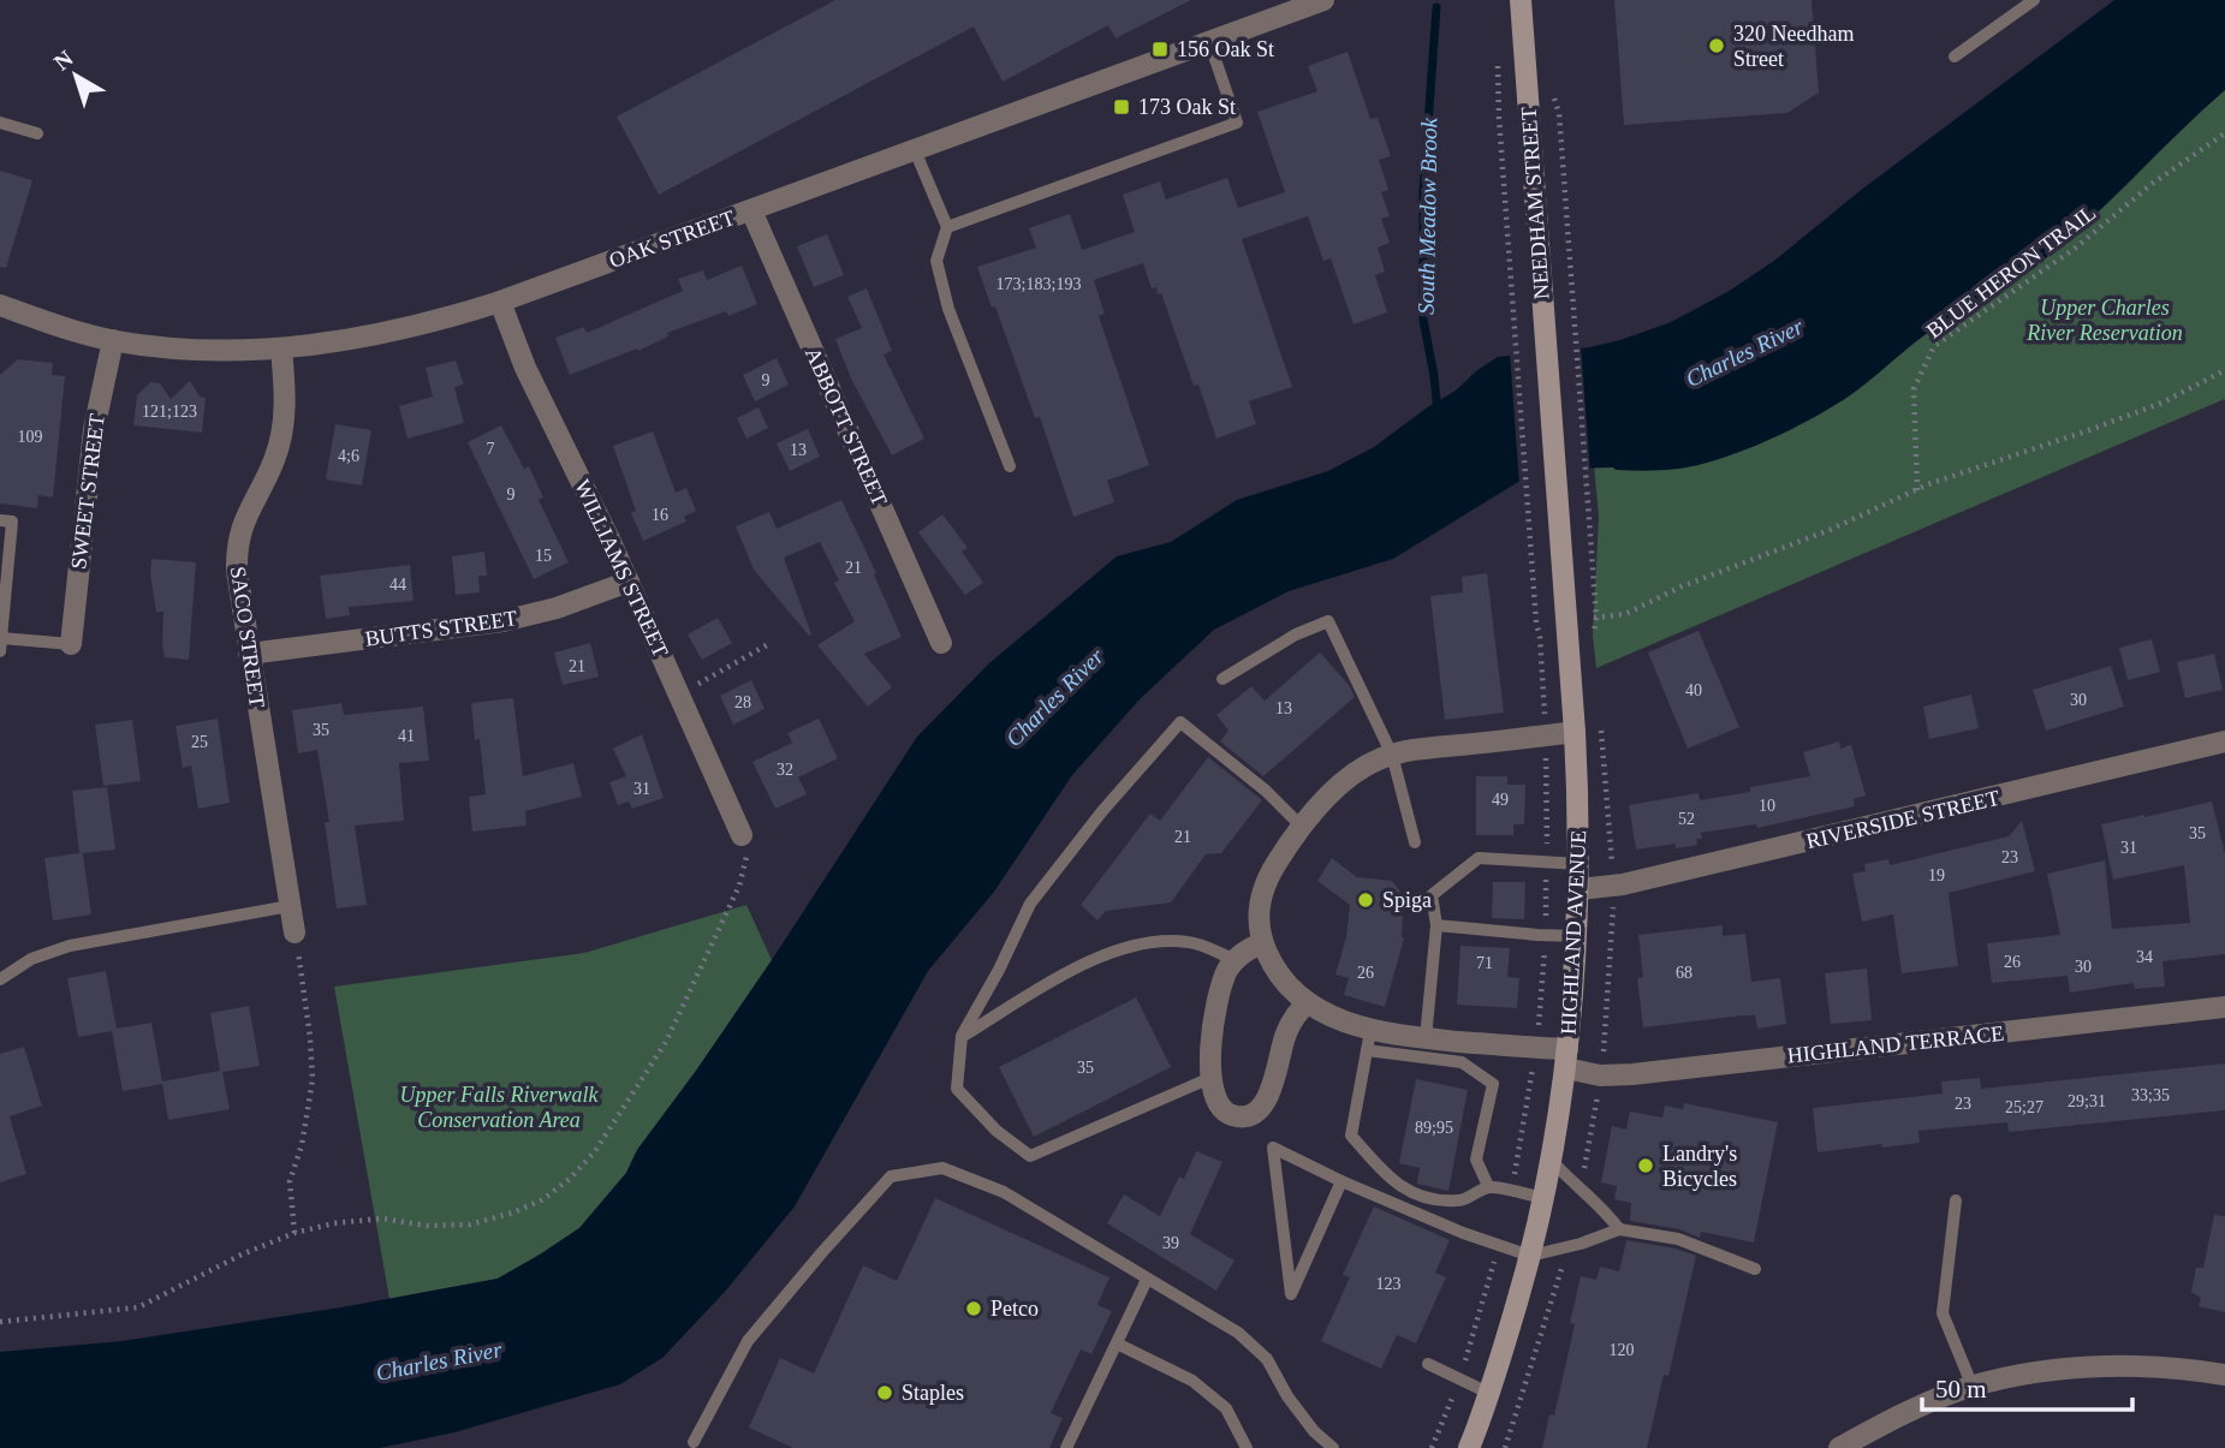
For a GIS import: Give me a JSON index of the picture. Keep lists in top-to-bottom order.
{
  "streets": {
    "main road": ["NEEDHAM STREET", "HIGHLAND AVENUE"],
    "street": [
      "OAK STREET",
      "ABBOTT STREET",
      "SWEET STREET",
      "WILLIAMS STREET",
      "BUTTS STREET",
      "SACO STREET",
      "RIVERSIDE STREET",
      "HIGHLAND TERRACE"
    ],
    "path": ["BLUE HERON TRAIL"]
  },
  "crossings": [
    ["NEEDHAM STREET", "BLUE HERON TRAIL"],
    ["NEEDHAM STREET", "HIGHLAND AVENUE"],
    ["OAK STREET", "ABBOTT STREET"],
    ["OAK STREET", "SWEET STREET"],
    ["OAK STREET", "WILLIAMS STREET"],
    ["OAK STREET", "SACO STREET"],
    ["WILLIAMS STREET", "BUTTS STREET"],
    ["BUTTS STREET", "SACO STREET"],
    ["RIVERSIDE STREET", "HIGHLAND AVENUE"],
    ["HIGHLAND AVENUE", "HIGHLAND TERRACE"]
  ],
  "water": ["South Meadow Brook", "Charles River"],
  "parks": ["Upper Charles River Reservation", "Upper Falls Riverwalk Conservation Area"],
  "places": {
    "other": [
      "320 Needham Street",
      "Spiga",
      "Landry's Bicycles",
      "Petco",
      "Staples"
    ],
    "transit": ["156 Oak St", "173 Oak St"]
  },
  "house_numbers": [
    "173;183;193",
    "9",
    "121;123",
    "109",
    "7",
    "13",
    "4;6",
    "9",
    "16",
    "15",
    "21",
    "44",
    "21",
    "40",
    "30",
    "28",
    "13",
    "35",
    "41",
    "25",
    "32",
    "31",
    "49",
    "10",
    "52",
    "35",
    "21",
    "31",
    "23",
    "19",
    "34",
    "26",
    "71",
    "30",
    "26",
    "68",
    "35",
    "33;35",
    "29;31",
    "23",
    "25;27",
    "89;95",
    "39",
    "123",
    "120"
  ],
  "scale_bar": "50 m",
  "north": "top left"
}
